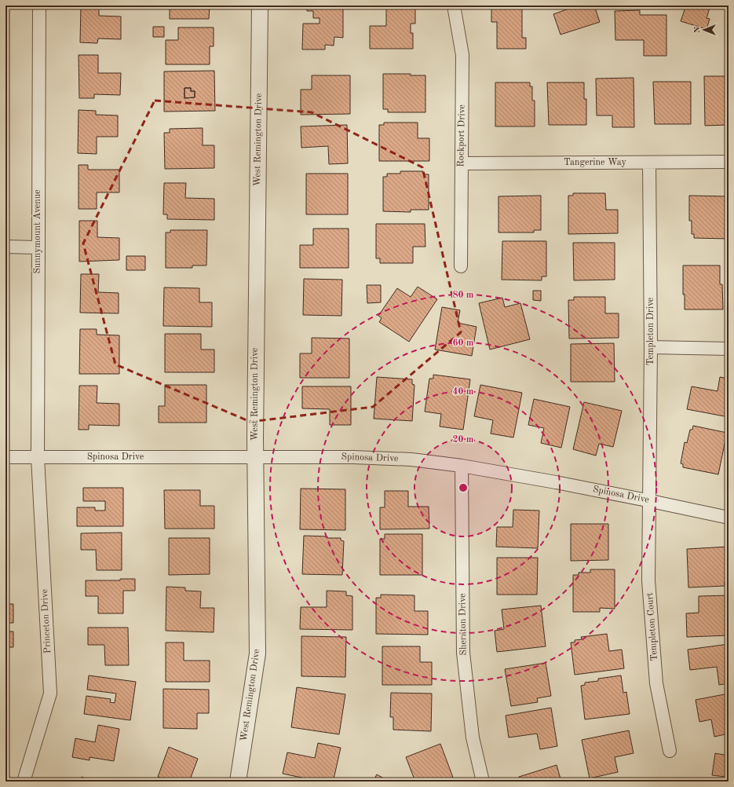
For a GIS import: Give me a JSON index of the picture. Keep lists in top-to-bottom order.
{
  "streets": {
    "street": [
      "Rockport Drive",
      "West Remington Drive",
      "Tangerine Way",
      "Sunnymount Avenue",
      "Templeton Drive",
      "Spinosa Drive",
      "Princeton Drive",
      "Sheraton Drive",
      "Templeton Court"
    ]
  },
  "crossings": [
    ["Rockport Drive", "Tangerine Way"],
    ["West Remington Drive", "Spinosa Drive"],
    ["Tangerine Way", "Templeton Drive"],
    ["Sunnymount Avenue", "Spinosa Drive"],
    ["Sunnymount Avenue", "Princeton Drive"],
    ["Templeton Drive", "Spinosa Drive"],
    ["Templeton Drive", "Templeton Court"],
    ["Spinosa Drive", "Princeton Drive"],
    ["Spinosa Drive", "Sheraton Drive"],
    ["Spinosa Drive", "Templeton Court"]
  ],
  "north": "left",
  "rings": [
    "80 m",
    "60 m",
    "40 m",
    "20 m"
  ]
}
